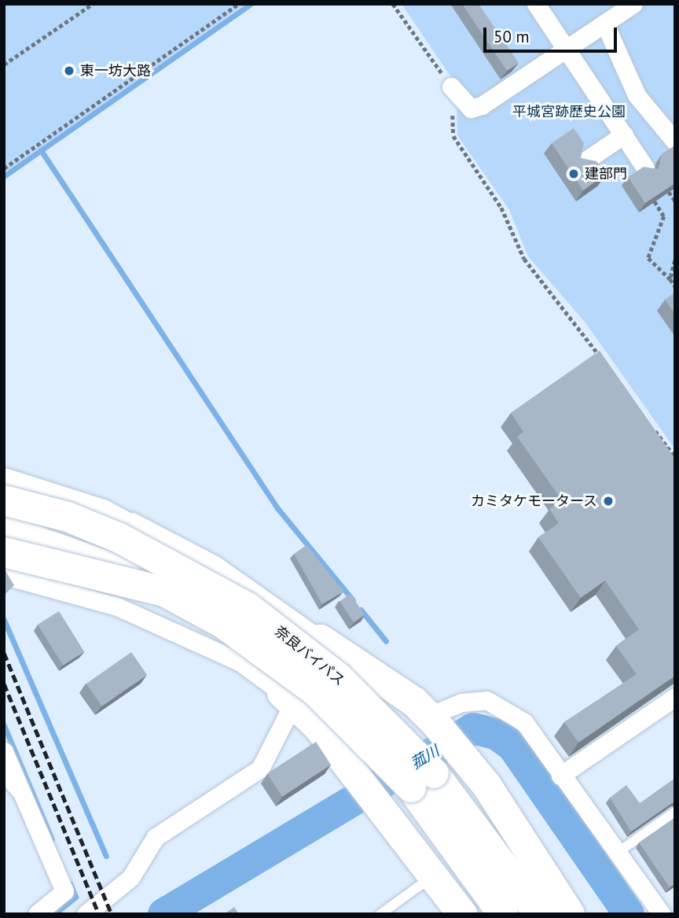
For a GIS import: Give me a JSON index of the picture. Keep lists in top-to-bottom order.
{
  "streets": {
    "highway": ["奈良バイパス"]
  },
  "water": ["菰川"],
  "parks": ["平城宮跡歴史公園"],
  "places": ["東一坊大路", "建部門", "カミタケモータース"],
  "scale_bar": "50 m"
}
